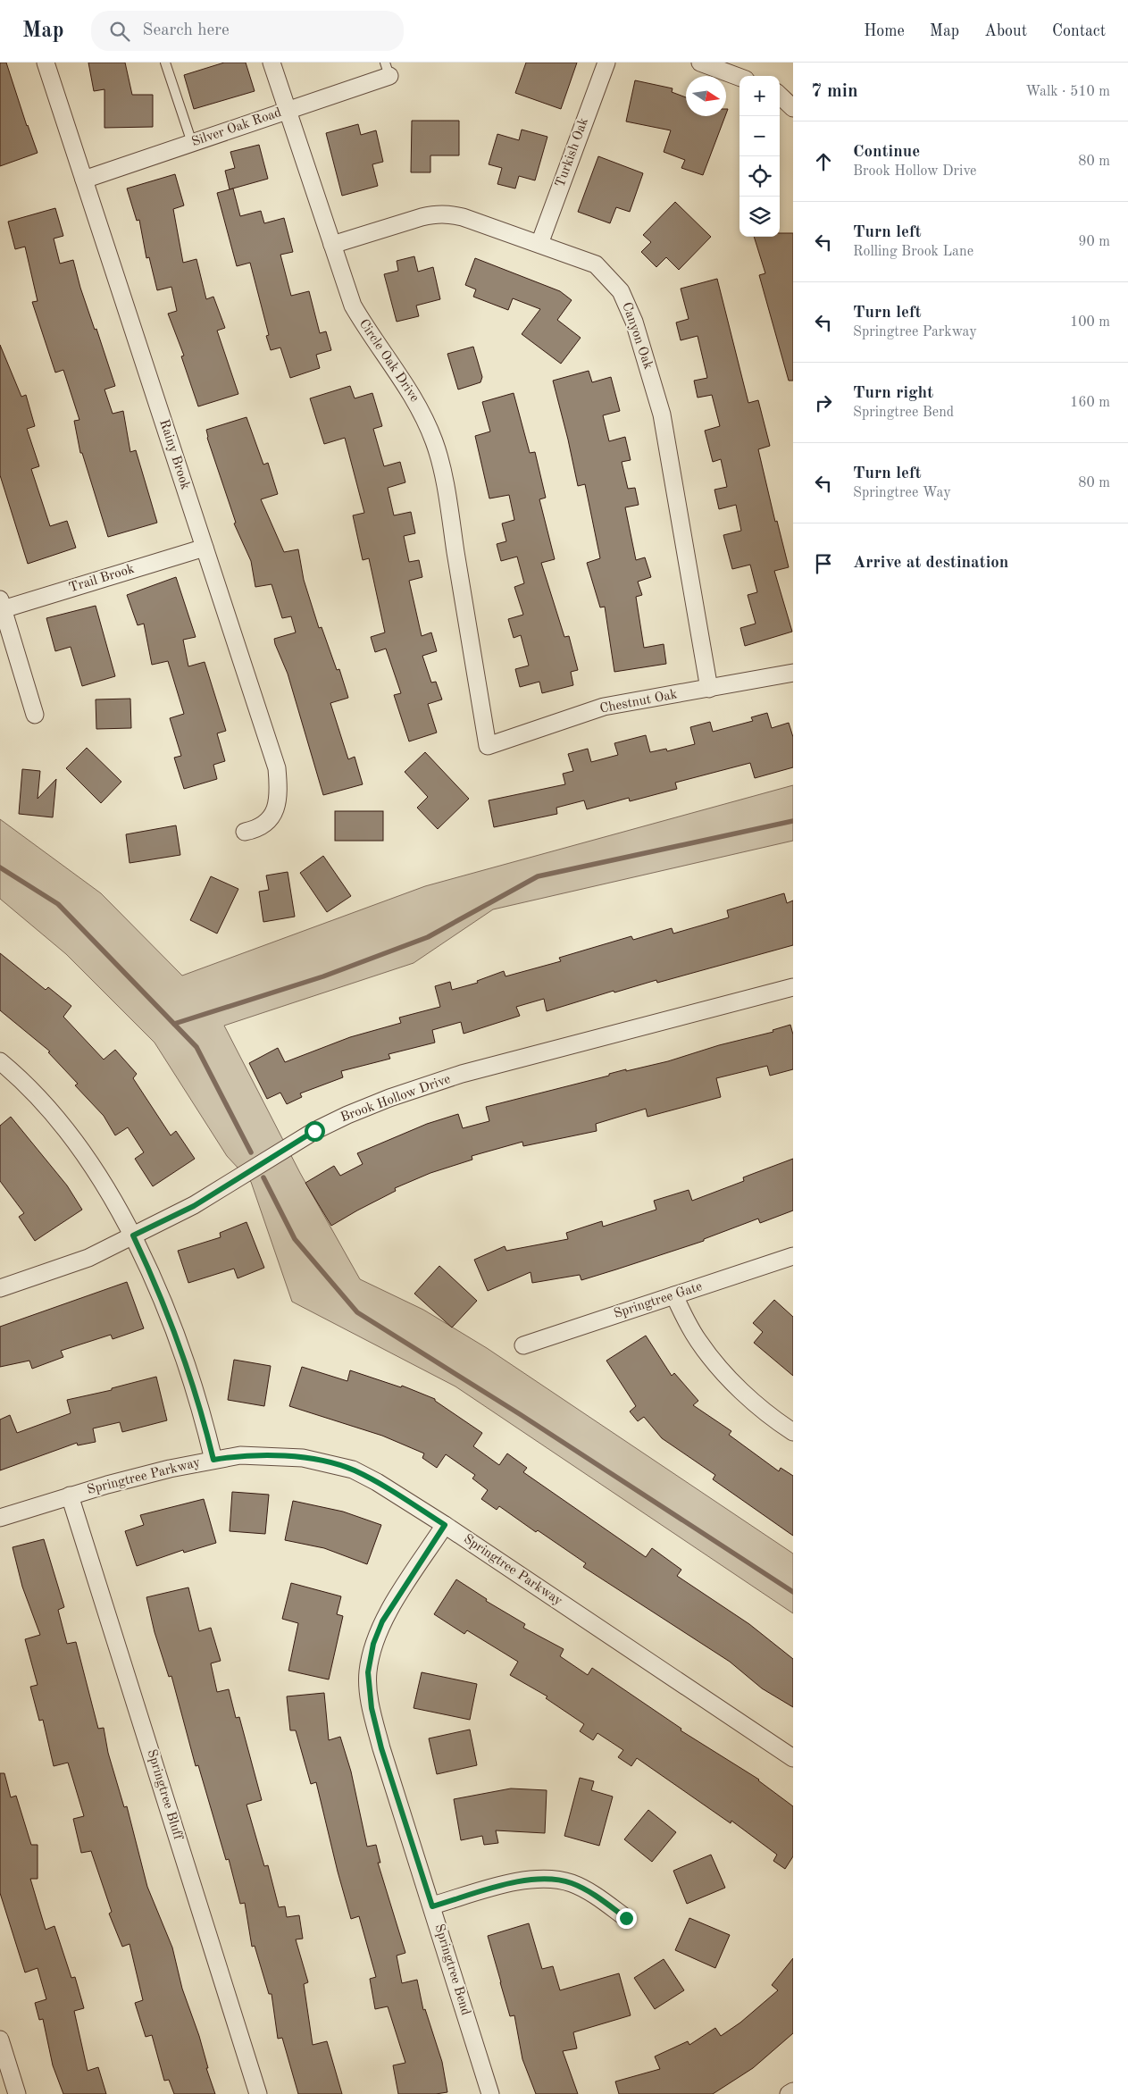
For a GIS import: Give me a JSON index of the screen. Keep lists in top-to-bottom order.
{
  "streets": {
    "street": [
      "Silver Oak Road",
      "Turkish Oak",
      "Canyon Oak",
      "Circle Oak Drive",
      "Rainy Brook",
      "Trail Brook",
      "Chestnut Oak",
      "Brook Hollow Drive",
      "Springtree Gate",
      "Springtree Parkway",
      "Springtree Bluff",
      "Springtree Bend"
    ]
  },
  "crossings": [
    ["Silver Oak Road", "Circle Oak Drive"],
    ["Silver Oak Road", "Rainy Brook"],
    ["Turkish Oak", "Canyon Oak"],
    ["Canyon Oak", "Circle Oak Drive"],
    ["Canyon Oak", "Chestnut Oak"],
    ["Circle Oak Drive", "Chestnut Oak"],
    ["Rainy Brook", "Trail Brook"],
    ["Springtree Parkway", "Springtree Bluff"],
    ["Springtree Parkway", "Springtree Bend"]
  ],
  "north": "right",
  "page": {
    "header": "Map",
    "search": "Search here",
    "nav": [
      "Home",
      "Map",
      "About",
      "Contact"
    ],
    "heading": ["7 min", "Walk · 510 m"],
    "map_buttons": ["+", "−"],
    "list": [
      ["Continue", "Brook Hollow Drive", "80 m"],
      ["Turn left", "Rolling Brook Lane", "90 m"],
      ["Turn left", "Springtree Parkway", "100 m"],
      ["Turn right", "Springtree Bend", "160 m"],
      ["Turn left", "Springtree Way", "80 m"],
      "Arrive at destination"
    ]
  }
}
